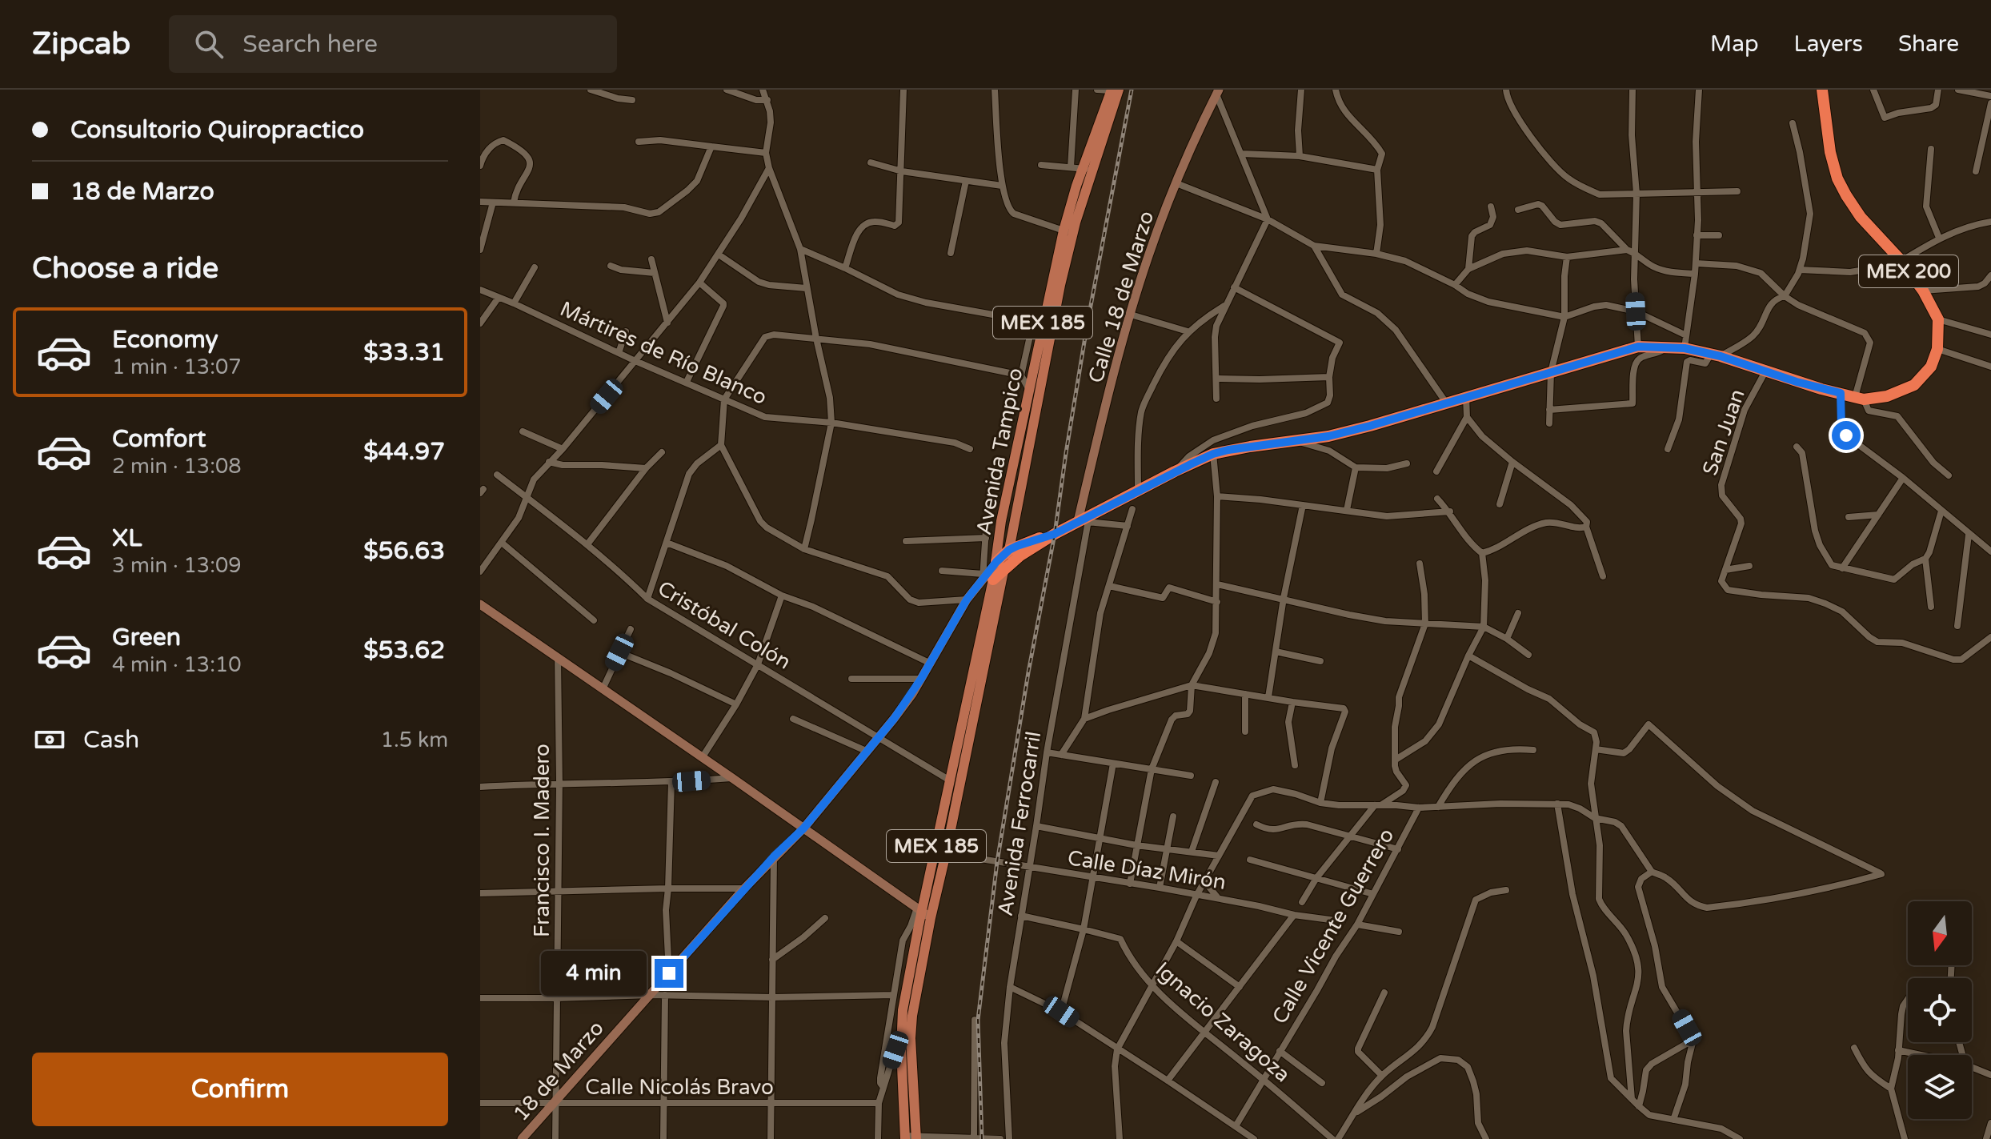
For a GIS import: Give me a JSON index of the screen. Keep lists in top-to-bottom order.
{
  "streets": {
    "highway": ["MEX 200"],
    "main road": [
      "Calle 18 de Marzo",
      "MEX 185",
      "Avenida Tampico",
      "18 de Marzo"
    ],
    "street": [
      "Mártires de Río Blanco",
      "San Juan",
      "Cristóbal Colón",
      "Avenida Ferrocarril",
      "Francisco I. Madero",
      "Calle Díaz Mirón",
      "Calle Vicente Guerrero",
      "Ignacio Zaragoza",
      "Calle Nicolás Bravo"
    ]
  },
  "crossings": [
    ["MEX 200", "Calle 18 de Marzo"],
    ["MEX 200", "MEX 185"],
    ["MEX 200", "San Juan"],
    ["MEX 200", "Avenida Tampico"],
    ["MEX 200", "Avenida Ferrocarril"],
    ["MEX 200", "18 de Marzo"],
    ["Calle 18 de Marzo", "Avenida Ferrocarril"],
    ["MEX 185", "Avenida Tampico"],
    ["MEX 185", "Cristóbal Colón"],
    ["MEX 185", "Calle Díaz Mirón"],
    ["MEX 185", "18 de Marzo"],
    ["Cristóbal Colón", "18 de Marzo"],
    ["Avenida Ferrocarril", "Calle Díaz Mirón"],
    ["Avenida Ferrocarril", "Ignacio Zaragoza"],
    ["Francisco I. Madero", "18 de Marzo"],
    ["Francisco I. Madero", "Calle Nicolás Bravo"],
    ["Calle Vicente Guerrero", "Ignacio Zaragoza"],
    ["18 de Marzo", "Calle Nicolás Bravo"]
  ],
  "north": "bottom",
  "page": {
    "header": "Zipcab",
    "search": "Search here",
    "nav": ["Map", "Layers", "Share"],
    "banner": ["Consultorio Quiropractico", "18 de Marzo"],
    "heading": "Choose a ride",
    "list": [
      {
        "name": "Economy",
        "note": "1 min · 13:07",
        "value": "$33.31"
      },
      {
        "name": "Comfort",
        "note": "2 min · 13:08",
        "value": "$44.97"
      },
      {
        "name": "XL",
        "note": "3 min · 13:09",
        "value": "$56.63"
      },
      {
        "name": "Green",
        "note": "4 min · 13:10",
        "value": "$53.62"
      }
    ],
    "pay": ["Cash", "1.5 km"],
    "bubble": "4 min",
    "buttons": "Confirm"
  }
}
